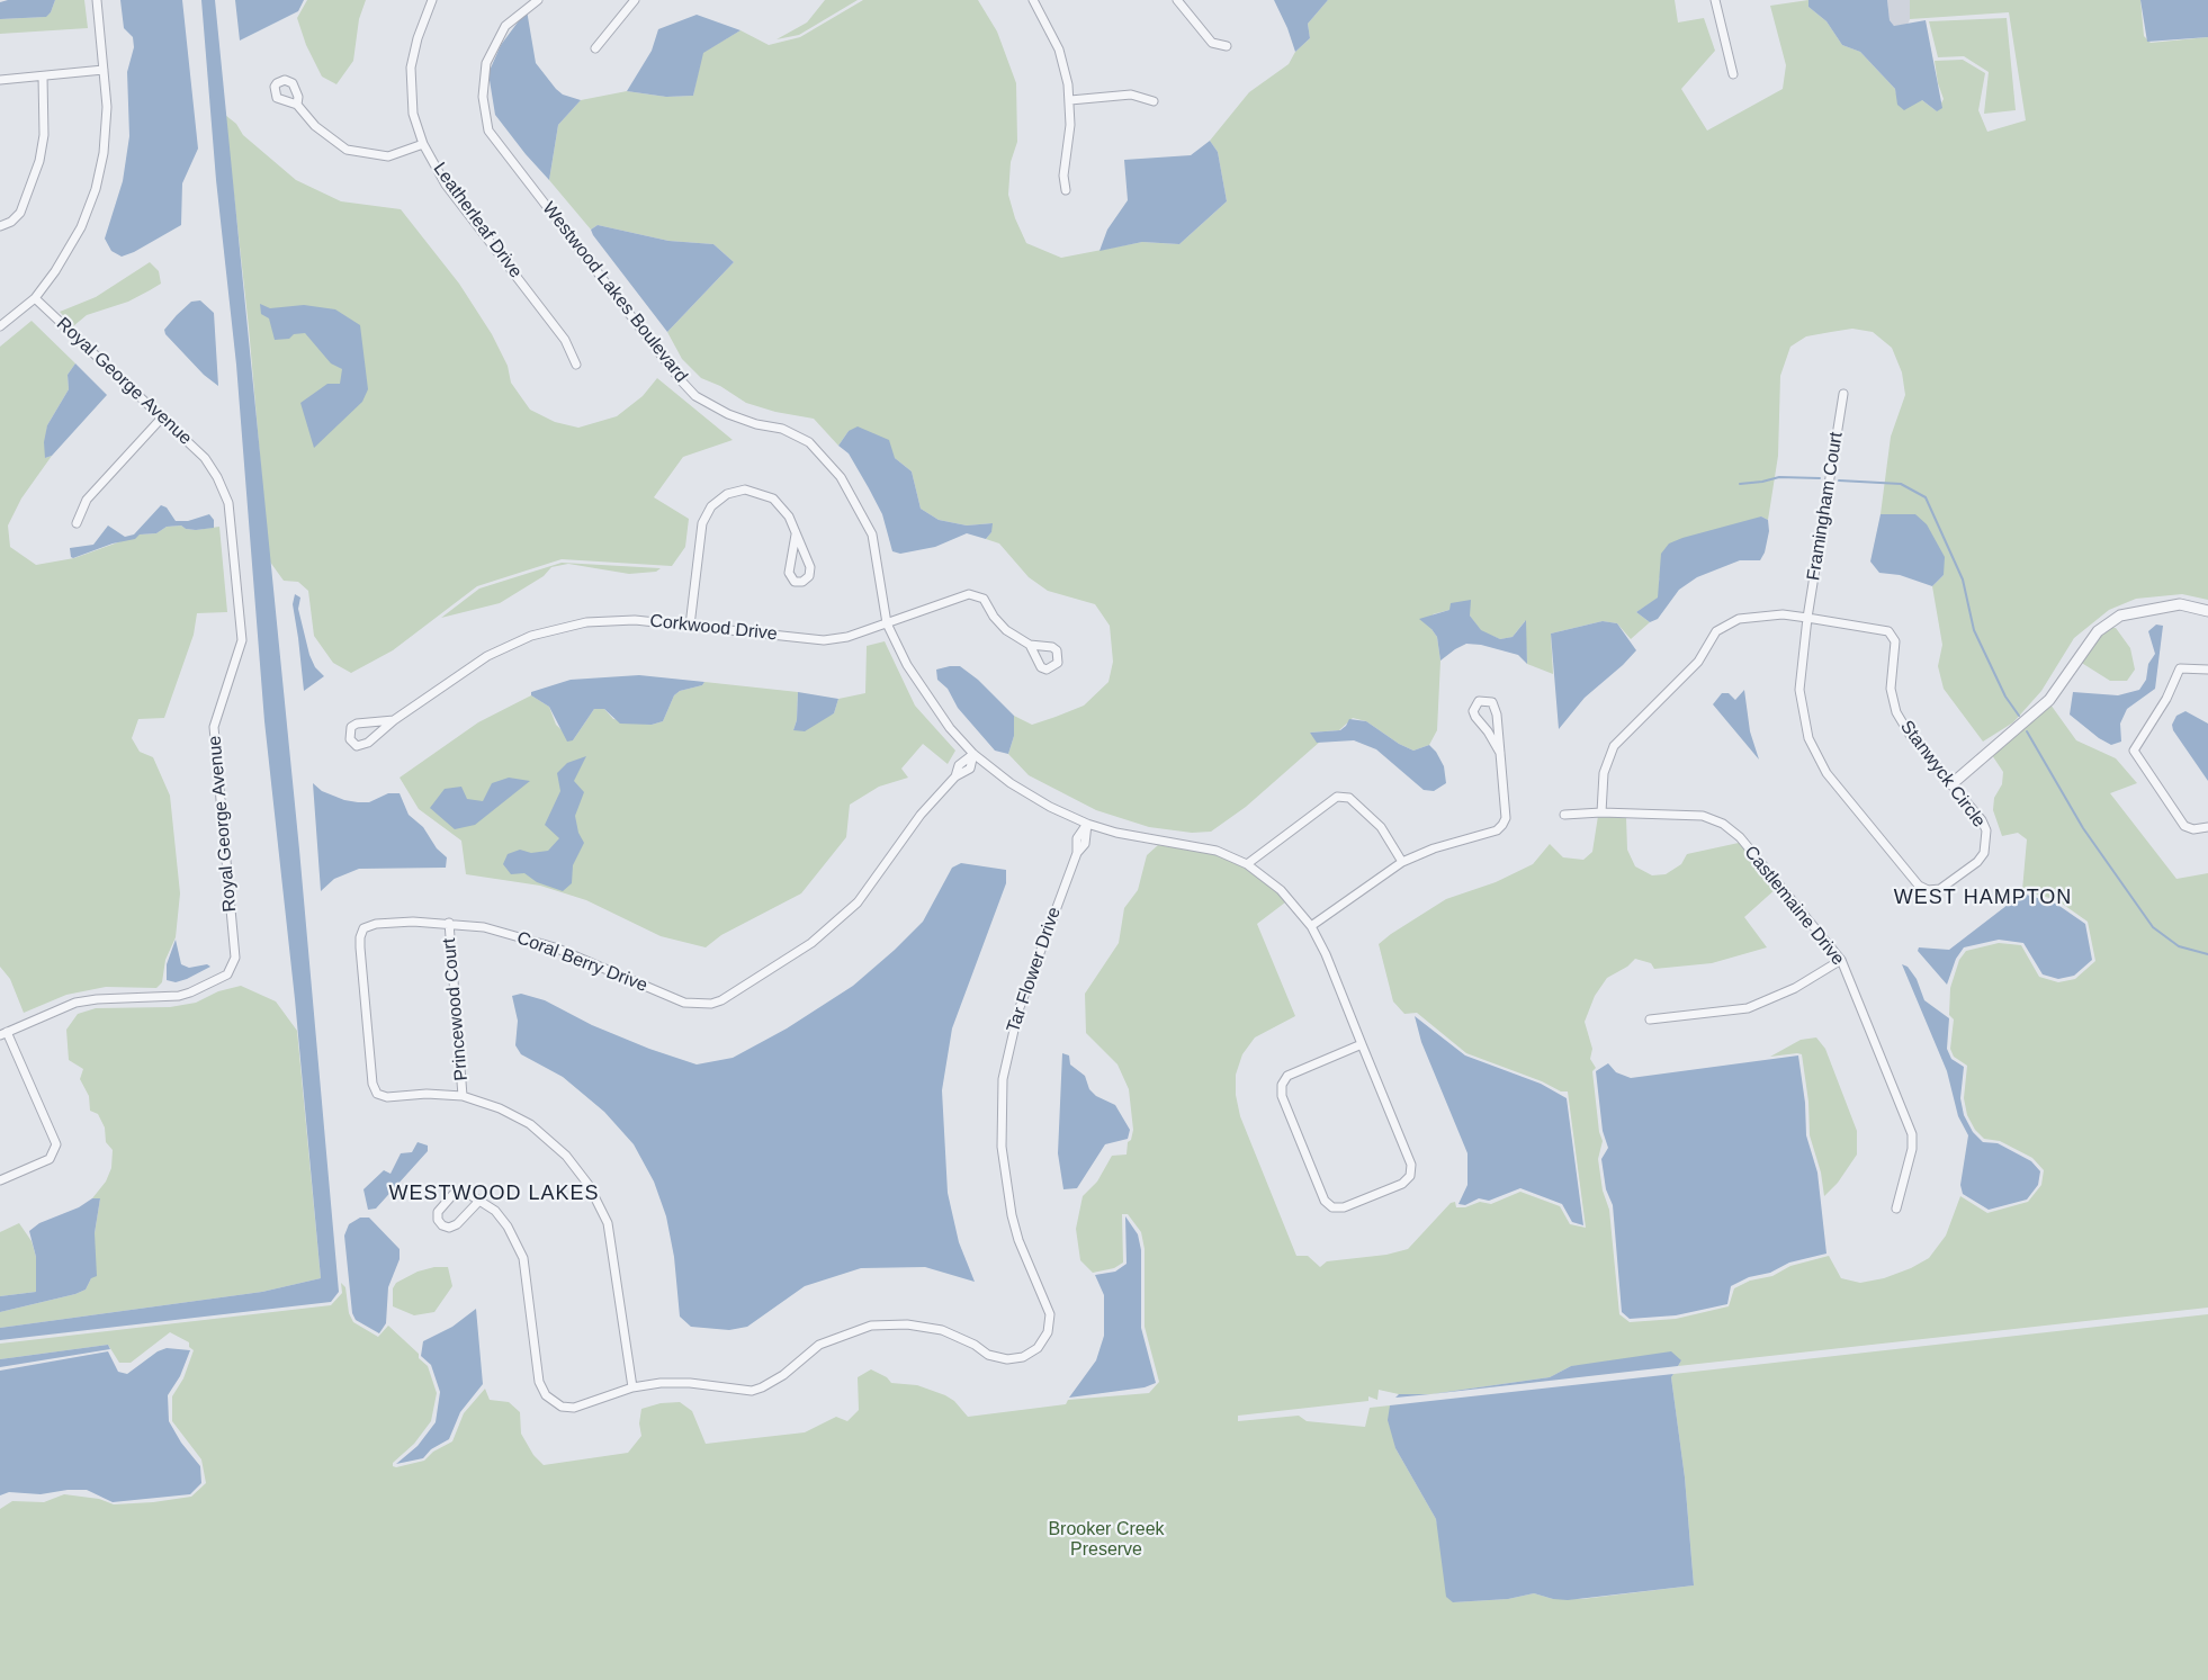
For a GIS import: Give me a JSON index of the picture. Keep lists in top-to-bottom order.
{
  "streets": {
    "street": [
      "Leatherleaf Drive",
      "Westwood Lakes Boulevard",
      "Royal George Avenue",
      "Framingham Court",
      "Corkwood Drive",
      "Stanwyck Circle",
      "Castlemaine Drive",
      "Coral Berry Drive",
      "Tar Flower Drive",
      "Princewood Court"
    ]
  },
  "crossings": [
    ["Westwood Lakes Boulevard", "Corkwood Drive"],
    ["Westwood Lakes Boulevard", "Coral Berry Drive"],
    ["Westwood Lakes Boulevard", "Tar Flower Drive"],
    ["Framingham Court", "Stanwyck Circle"],
    ["Stanwyck Circle", "Castlemaine Drive"],
    ["Coral Berry Drive", "Tar Flower Drive"],
    ["Coral Berry Drive", "Princewood Court"]
  ],
  "districts": ["WEST HAMPTON", "WESTWOOD LAKES"],
  "parks": ["Brooker Creek Preserve"]
}
